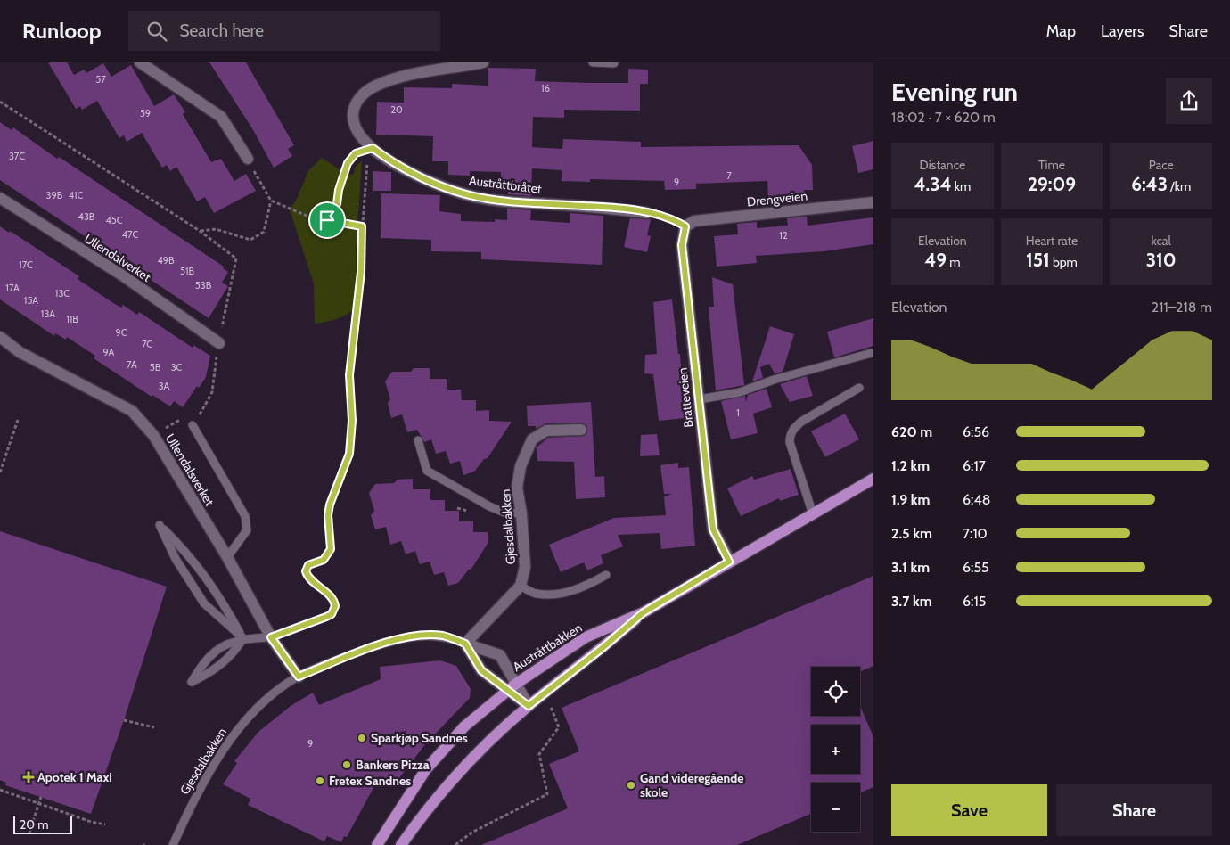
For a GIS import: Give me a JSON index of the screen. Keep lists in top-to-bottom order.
{
  "streets": {
    "main road": ["Austråttbakken"],
    "street": [
      "Austråttbråtet",
      "Drengveien",
      "Ullendalverket",
      "Bratteveien",
      "Ullendalsverket",
      "Gjesdalbakken"
    ]
  },
  "crossings": [
    ["Drengveien", "Bratteveien"],
    ["Bratteveien", "Austråttbakken"],
    ["Ullendalsverket", "Gjesdalbakken"],
    ["Gjesdalbakken", "Austråttbakken"]
  ],
  "places": {
    "other": [
      "Sparkjøp Sandnes",
      "Bankers Pizza",
      "Fretex Sandnes",
      "Gand videregående skole"
    ],
    "health": ["Apotek 1 Maxi"]
  },
  "house_numbers": [
    "57",
    "16",
    "20",
    "59",
    "37C",
    "7",
    "9",
    "39B",
    "41C",
    "43B",
    "45C",
    "47C",
    "12",
    "49B",
    "17C",
    "51B",
    "53B",
    "17A",
    "13C",
    "15A",
    "13A",
    "11B",
    "9C",
    "7C",
    "9A",
    "7A",
    "5B",
    "3C",
    "3A",
    "1",
    "9"
  ],
  "scale_bar": "20 m",
  "page": {
    "header": "Runloop",
    "search": "Search here",
    "nav": ["Map", "Layers", "Share"],
    "heading": ["Evening run", "18:02 · 7 × 620 m"],
    "stats": [
      ["Distance", "4.34 km"],
      ["Time", "29:09"],
      ["Pace", "6:43 /km"],
      ["Elevation", "49 m"],
      ["Heart rate", "151 bpm"],
      ["kcal", "310"]
    ],
    "chart": ["Elevation", "211–218 m"],
    "list": [
      {
        "name": "620 m",
        "note": "6:56"
      },
      {
        "name": "1.2 km",
        "note": "6:17"
      },
      {
        "name": "1.9 km",
        "note": "6:48"
      },
      {
        "name": "2.5 km",
        "note": "7:10"
      },
      {
        "name": "3.1 km",
        "note": "6:55"
      },
      {
        "name": "3.7 km",
        "note": "6:15"
      }
    ],
    "map_buttons": ["+", "−"],
    "buttons": ["Save", "Share"],
    "scale": "20 m"
  }
}
